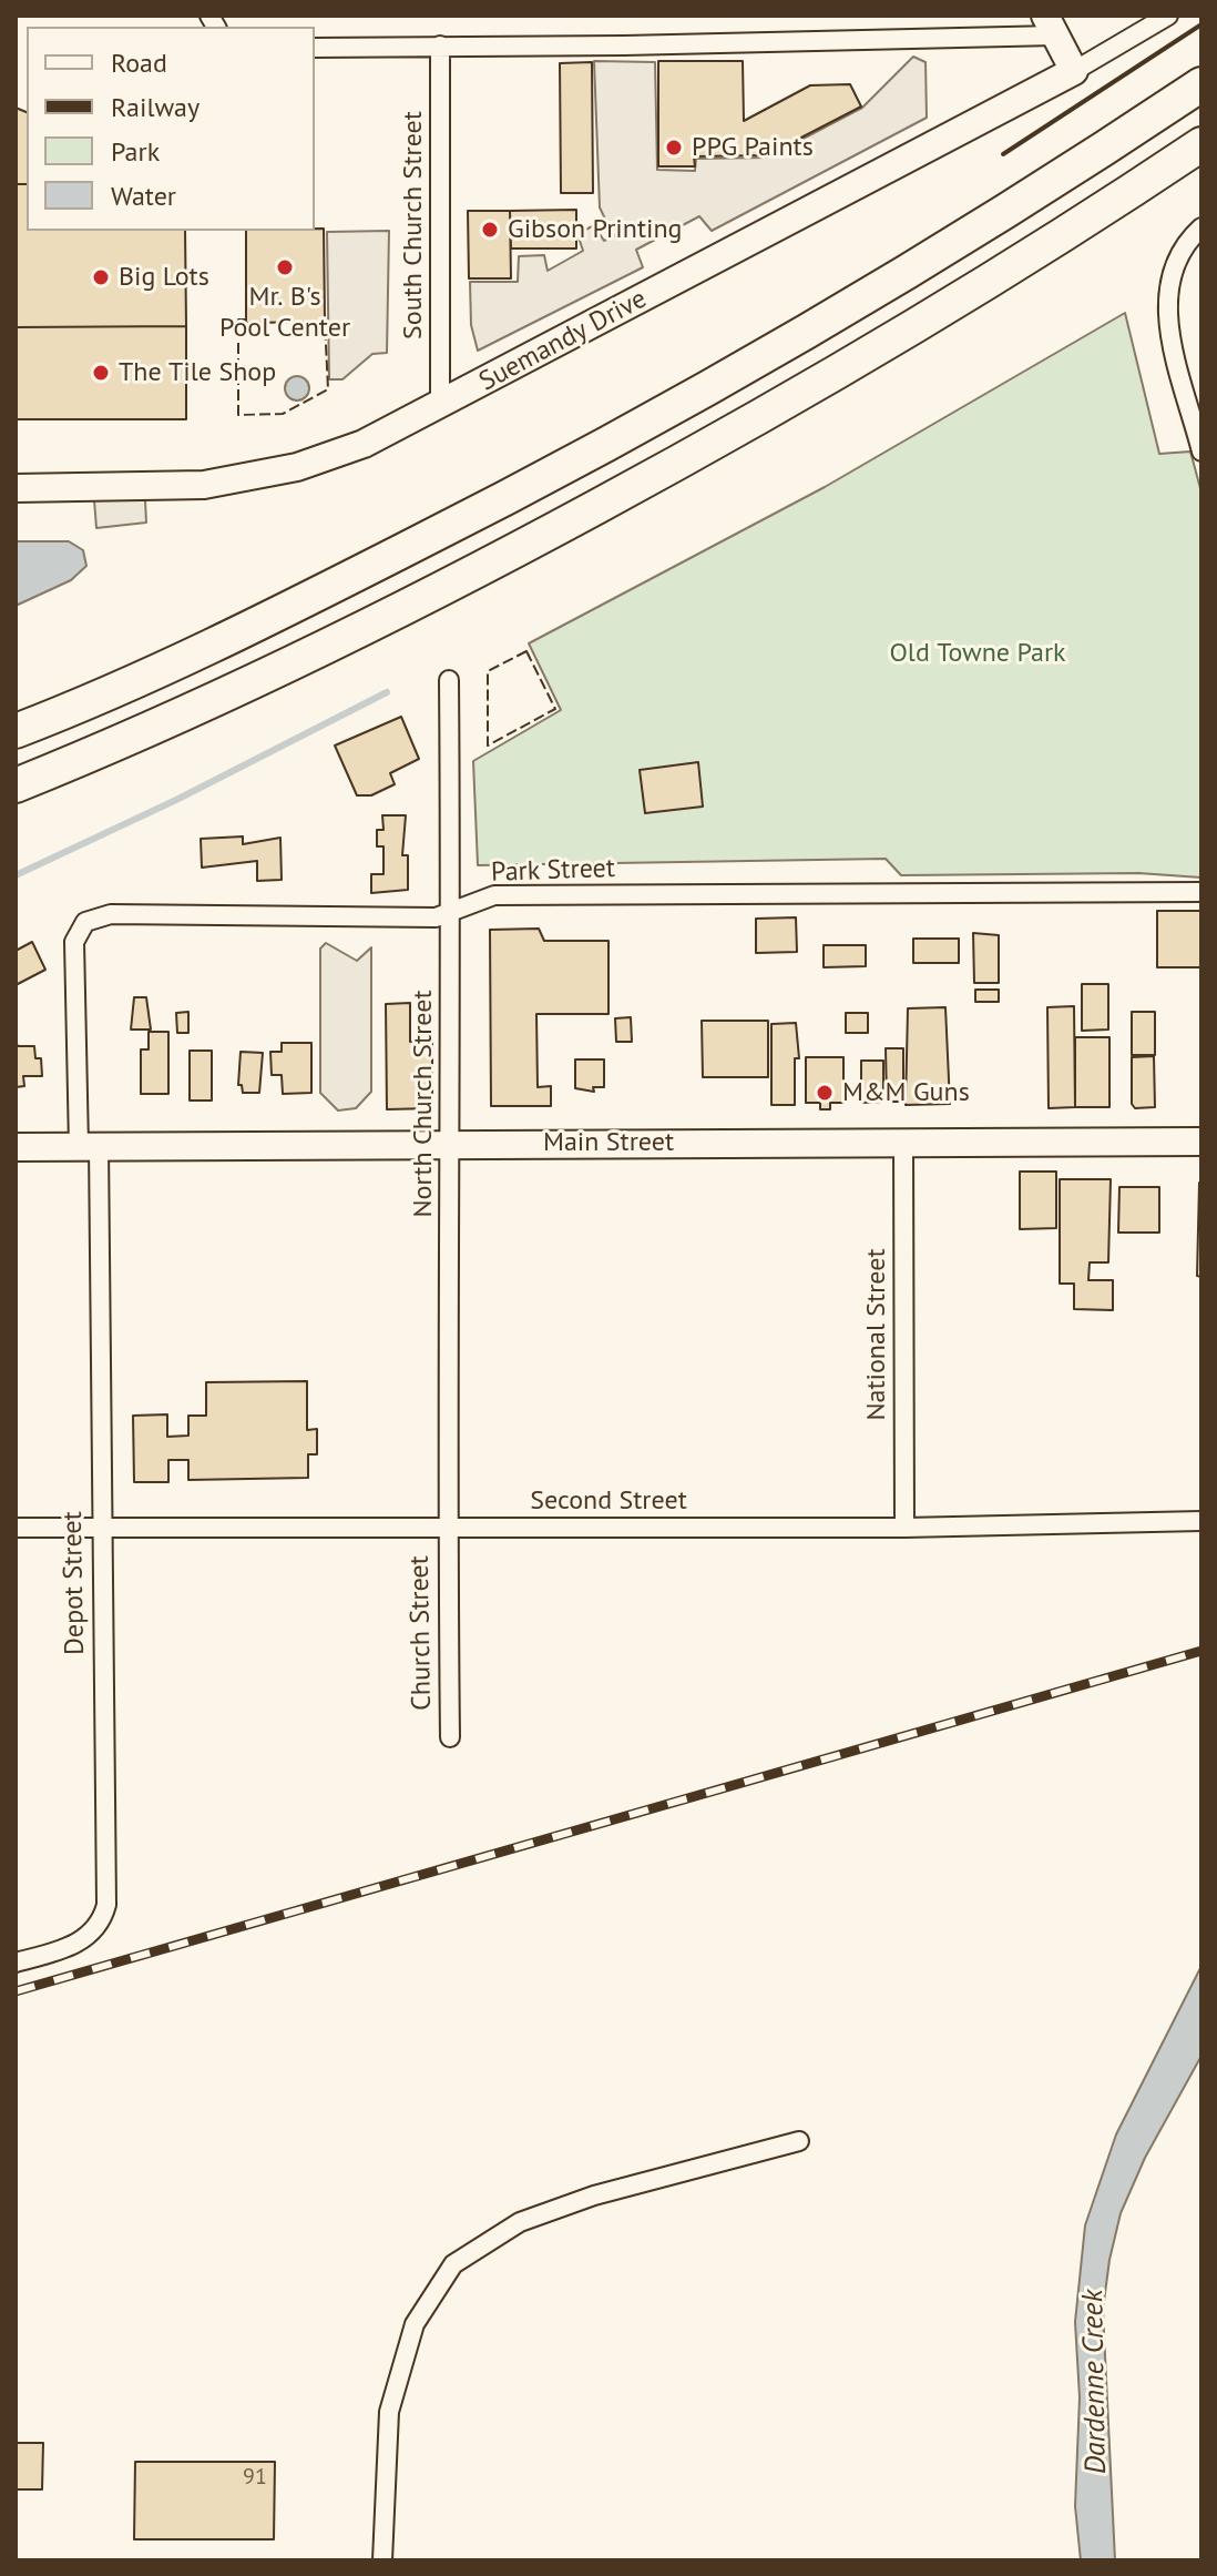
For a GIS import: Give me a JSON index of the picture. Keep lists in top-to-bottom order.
{
  "streets": {
    "street": [
      "South Church Street",
      "Suemandy Drive",
      "Park Street",
      "North Church Street",
      "Main Street",
      "National Street",
      "Second Street",
      "Depot Street",
      "Church Street"
    ]
  },
  "crossings": [
    ["South Church Street", "Suemandy Drive"],
    ["Park Street", "North Church Street"],
    ["Park Street", "Main Street"],
    ["Park Street", "Depot Street"],
    ["North Church Street", "Main Street"],
    ["North Church Street", "Second Street"],
    ["North Church Street", "Church Street"],
    ["Main Street", "National Street"],
    ["Main Street", "Depot Street"],
    ["National Street", "Second Street"],
    ["Second Street", "Depot Street"],
    ["Second Street", "Church Street"]
  ],
  "water": ["Dardenne Creek"],
  "parks": ["Old Towne Park"],
  "places": [
    "PPG Paints",
    "Gibson Printing",
    "Mr. B's Pool Center",
    "Big Lots",
    "The Tile Shop",
    "M&M Guns"
  ],
  "house_numbers": ["91"],
  "legend": [
    "Road",
    "Railway",
    "Park",
    "Water"
  ]
}
